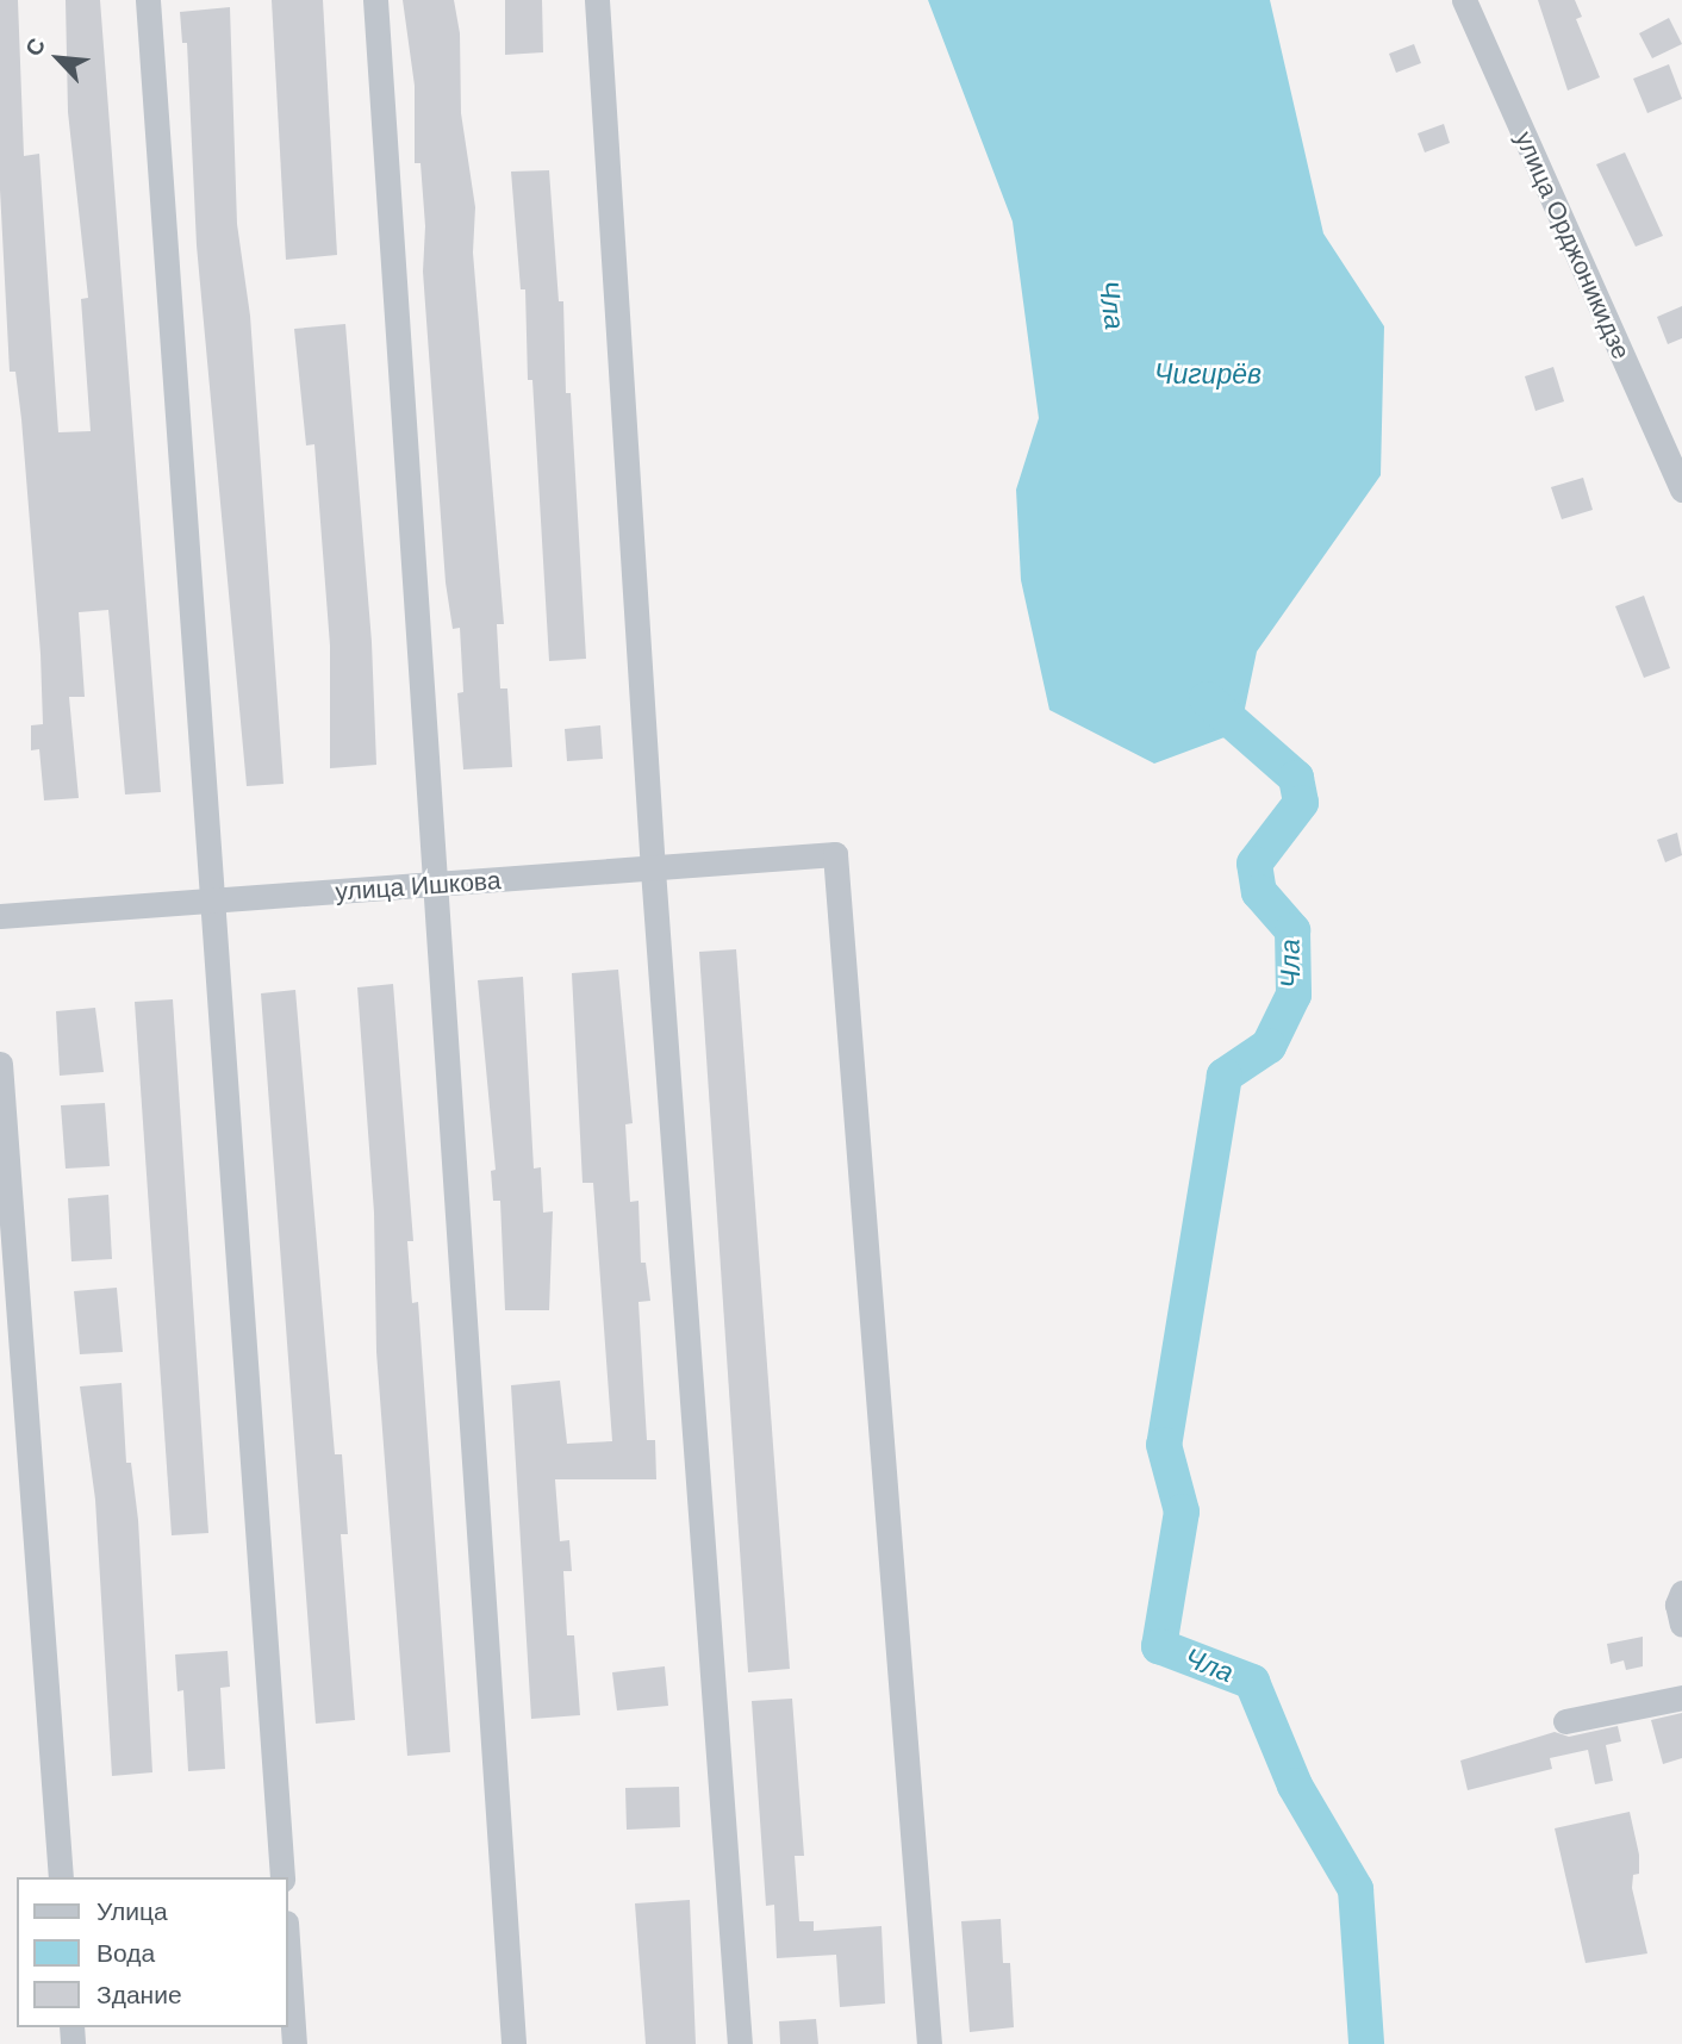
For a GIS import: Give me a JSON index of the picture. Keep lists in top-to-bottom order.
{
  "streets": {
    "street": ["улица Орджоникидзе", "улица Ишкова"]
  },
  "water": ["Чла", "Чигирёв"],
  "legend": ["Улица", "Вода", "Здание"],
  "north": "top left"
}
